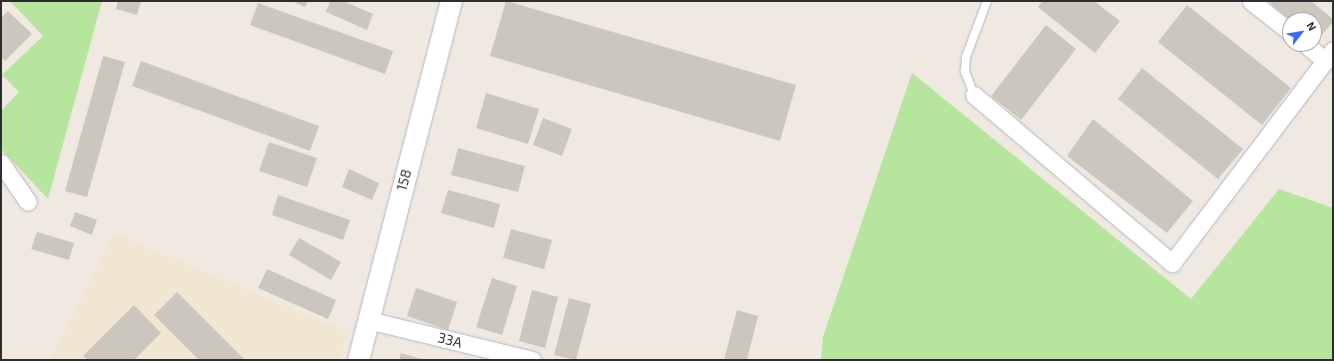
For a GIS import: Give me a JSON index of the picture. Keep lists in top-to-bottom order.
{
  "streets": {
    "street": ["158", "33A"]
  },
  "crossings": [
    ["158", "33A"]
  ],
  "north": "top right"
}
